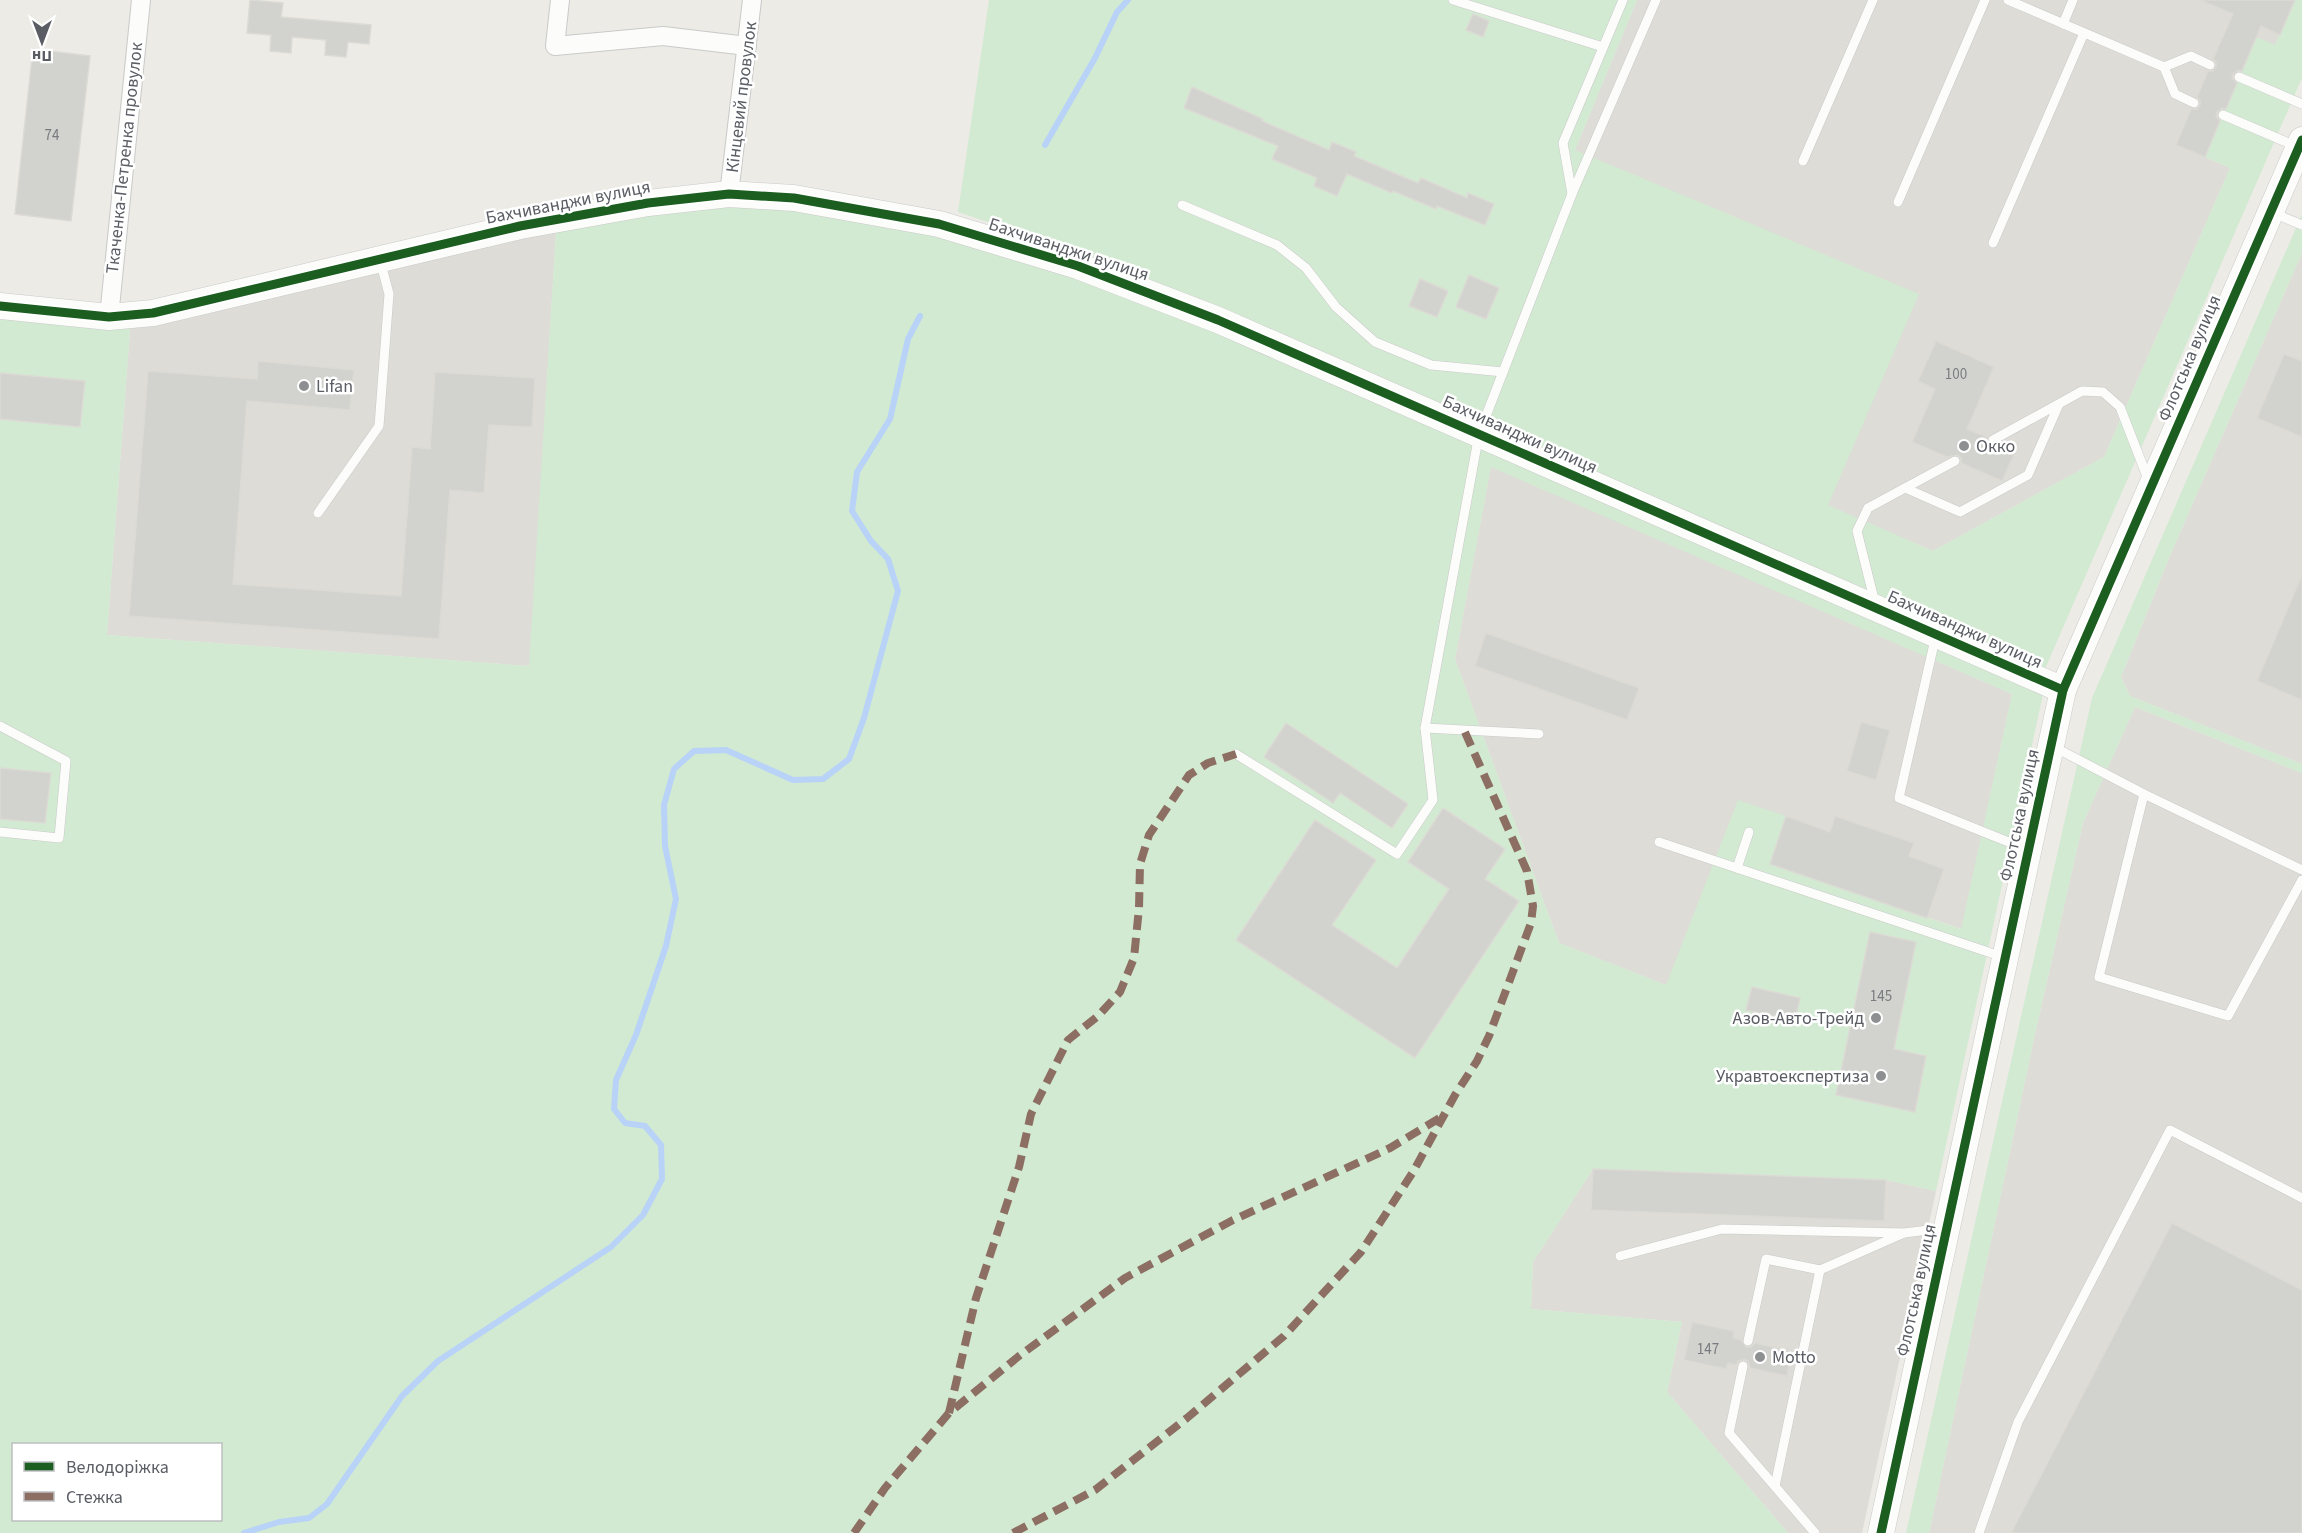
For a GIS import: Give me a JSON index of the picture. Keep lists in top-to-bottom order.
{
  "streets": {
    "street": [
      "Кінцевий провулок",
      "Ткаченка-Петренка провулок",
      "Бахчиванджи вулиця",
      "Флотська вулиця"
    ]
  },
  "crossings": [
    ["Кінцевий провулок", "Бахчиванджи вулиця"],
    ["Ткаченка-Петренка провулок", "Бахчиванджи вулиця"],
    ["Бахчиванджи вулиця", "Флотська вулиця"]
  ],
  "places": [
    "Lifan",
    "Окко",
    "Азов-Авто-Трейд",
    "Укравтоекспертиза",
    "Motto"
  ],
  "house_numbers": [
    "74",
    "100",
    "145",
    "147"
  ],
  "legend": ["Велодоріжка", "Стежка"],
  "north": "bottom"
}
